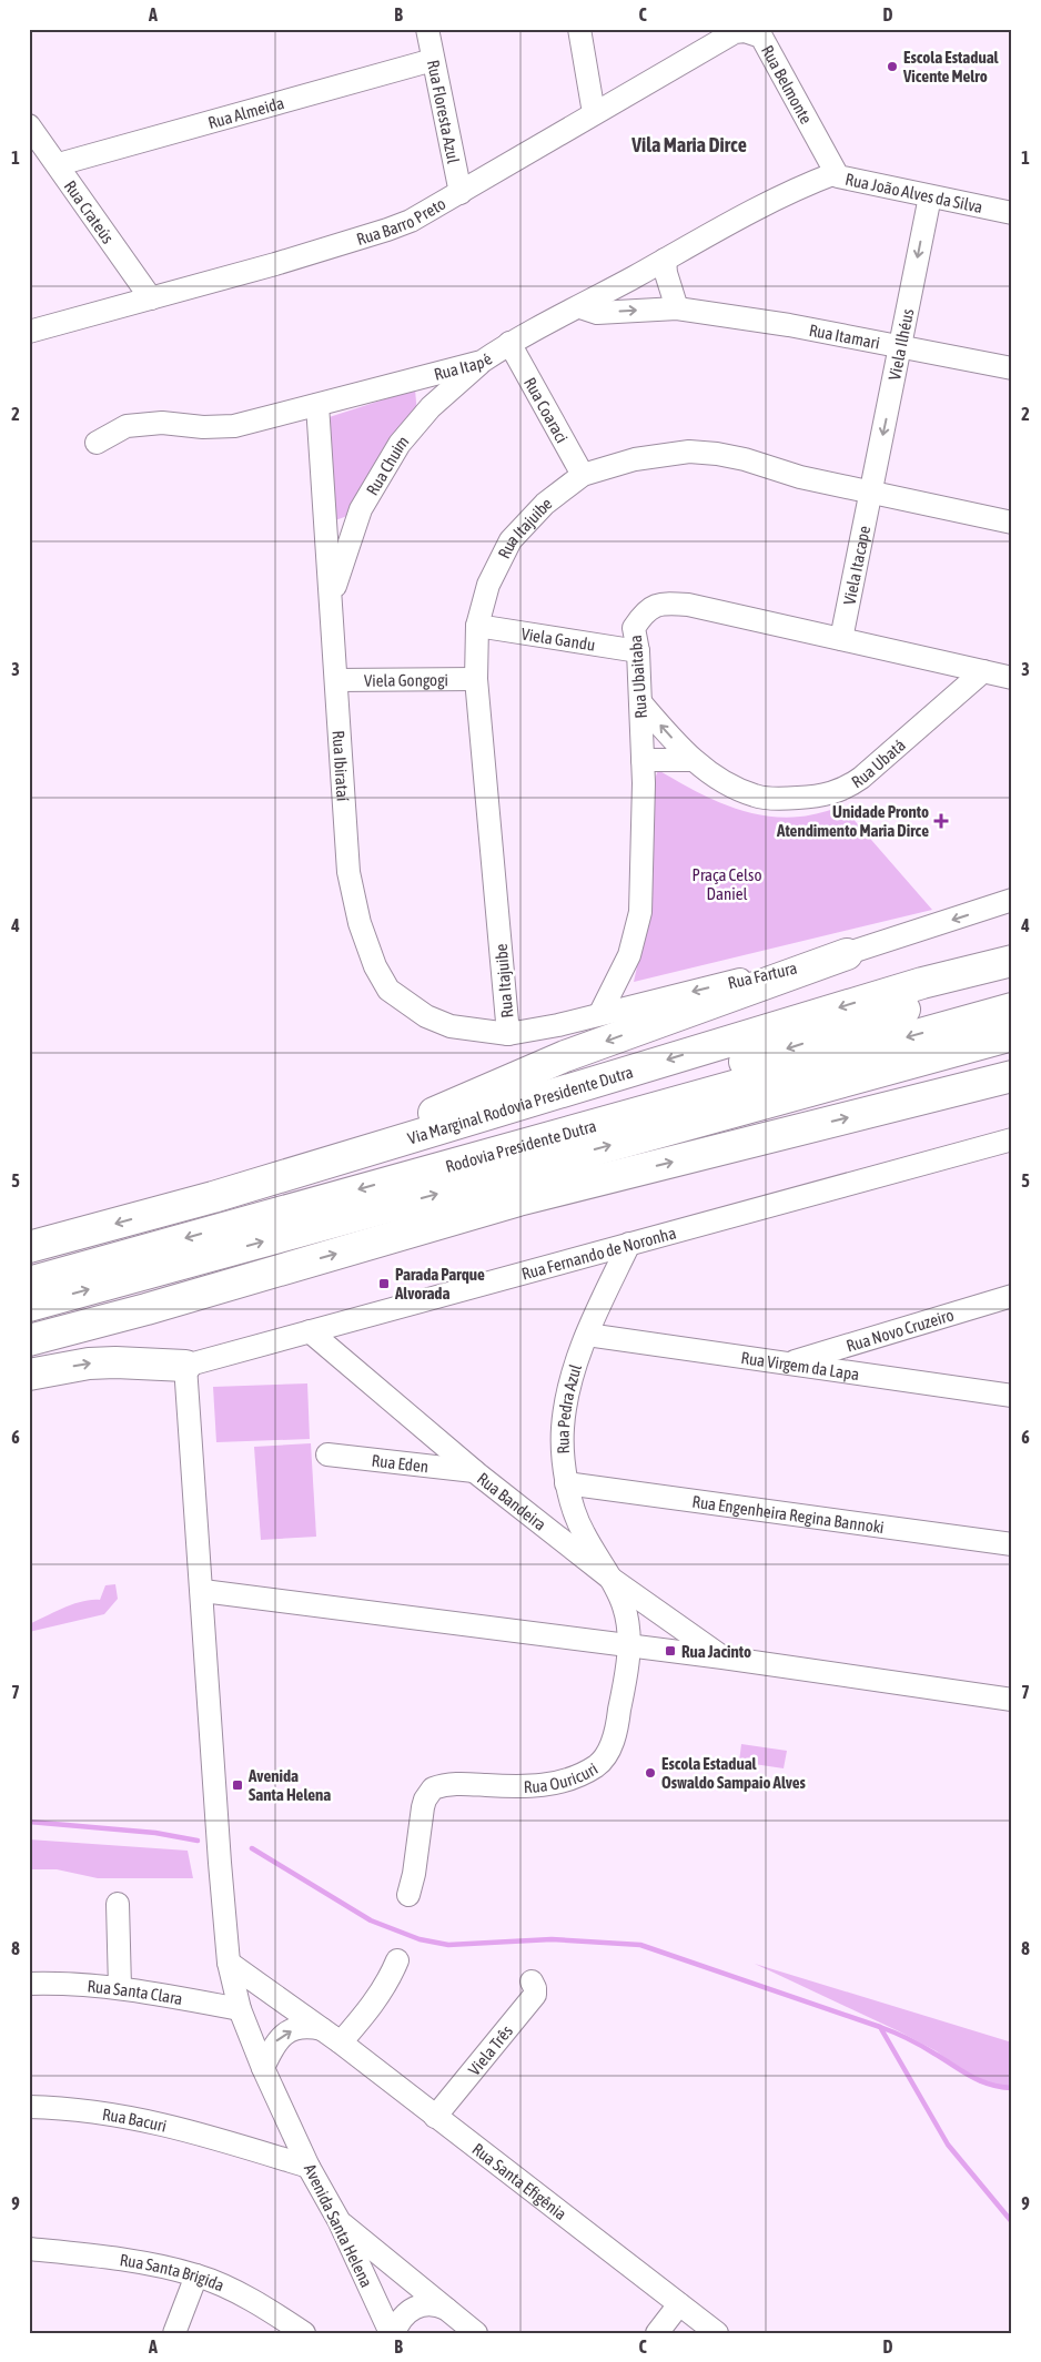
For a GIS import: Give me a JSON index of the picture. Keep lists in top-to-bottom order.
{
  "streets": {
    "highway": ["Via Marginal Rodovia Presidente Dutra", "Rodovia Presidente Dutra"],
    "street": [
      "Rua Belmonte",
      "Rua Floresta Azul",
      "Rua Almeida",
      "Rua João Alves da Silva",
      "Rua Crateús",
      "Rua Barro Preto",
      "Rua Itamari",
      "Viela Ilhéus",
      "Rua Itapé",
      "Rua Coaraci",
      "Rua Chuim",
      "Rua Itajuibe",
      "Viela Itacape",
      "Viela Gandu",
      "Rua Ubaitaba",
      "Viela Gongogi",
      "Rua Ubatá",
      "Rua Ibirataí",
      "Rua Fartura",
      "Rua Fernando de Noronha",
      "Rua Novo Cruzeiro",
      "Rua Virgem da Lapa",
      "Rua Pedra Azul",
      "Rua Eden",
      "Rua Bandeira",
      "Rua Engenheira Regina Bannoki",
      "Rua Ouricuri",
      "Rua Santa Clara",
      "Viela Três",
      "Rua Bacuri",
      "Rua Santa Efigênia",
      "Avenida Santa Helena",
      "Rua Santa Brigida"
    ]
  },
  "crossings": [
    ["Rua Belmonte", "Rua João Alves da Silva"],
    ["Rua Belmonte", "Rua Barro Preto"],
    ["Rua Belmonte", "Rua Itapé"],
    ["Rua Floresta Azul", "Rua Almeida"],
    ["Rua Floresta Azul", "Rua Barro Preto"],
    ["Rua Almeida", "Rua Crateús"],
    ["Rua João Alves da Silva", "Viela Ilhéus"],
    ["Rua João Alves da Silva", "Rua Itapé"],
    ["Rua Crateús", "Rua Barro Preto"],
    ["Rua Itamari", "Viela Ilhéus"],
    ["Rua Itamari", "Rua Itapé"],
    ["Viela Ilhéus", "Rua Itajuibe"],
    ["Viela Ilhéus", "Viela Itacape"],
    ["Rua Itapé", "Rua Coaraci"],
    ["Rua Itapé", "Rua Chuim"],
    ["Rua Itapé", "Rua Ibirataí"],
    ["Rua Coaraci", "Rua Itajuibe"],
    ["Rua Chuim", "Rua Ibirataí"],
    ["Rua Itajuibe", "Viela Itacape"],
    ["Rua Itajuibe", "Viela Gandu"],
    ["Rua Itajuibe", "Viela Gongogi"],
    ["Rua Itajuibe", "Rua Ibirataí"],
    ["Rua Itajuibe", "Rua Fartura"],
    ["Viela Itacape", "Rua Ubaitaba"],
    ["Viela Gandu", "Rua Ubaitaba"],
    ["Rua Ubaitaba", "Rua Ubatá"],
    ["Rua Ubaitaba", "Rua Fartura"],
    ["Viela Gongogi", "Rua Ibirataí"],
    ["Rua Ibirataí", "Rua Fartura"],
    ["Rua Fernando de Noronha", "Rua Pedra Azul"],
    ["Rua Fernando de Noronha", "Rua Bandeira"],
    ["Rua Fernando de Noronha", "Avenida Santa Helena"],
    ["Rua Novo Cruzeiro", "Rua Virgem da Lapa"],
    ["Rua Virgem da Lapa", "Rua Pedra Azul"],
    ["Rua Pedra Azul", "Rua Bandeira"],
    ["Rua Pedra Azul", "Rua Engenheira Regina Bannoki"],
    ["Rua Pedra Azul", "Rua Ouricuri"],
    ["Rua Eden", "Rua Bandeira"],
    ["Rua Bandeira", "Rua Ouricuri"],
    ["Rua Santa Clara", "Avenida Santa Helena"],
    ["Viela Três", "Rua Santa Efigênia"],
    ["Rua Bacuri", "Avenida Santa Helena"],
    ["Rua Santa Efigênia", "Avenida Santa Helena"]
  ],
  "one_way": ["Viela Ilhéus", "Rua Fartura"],
  "districts": ["Vila Maria Dirce"],
  "parks": ["Praça Celso Daniel"],
  "places": {
    "other": ["Escola Estadual Vicente Melro", "Escola Estadual Oswaldo Sampaio Alves"],
    "health": ["Unidade Pronto Atendimento Maria Dirce"],
    "transit": ["Parada Parque Alvorada", "Rua Jacinto", "Avenida Santa Helena"]
  },
  "grid": {
    "columns": [
      "A",
      "B",
      "C",
      "D"
    ],
    "rows": [
      "1",
      "2",
      "3",
      "4",
      "5",
      "6",
      "7",
      "8",
      "9"
    ]
  }
}
